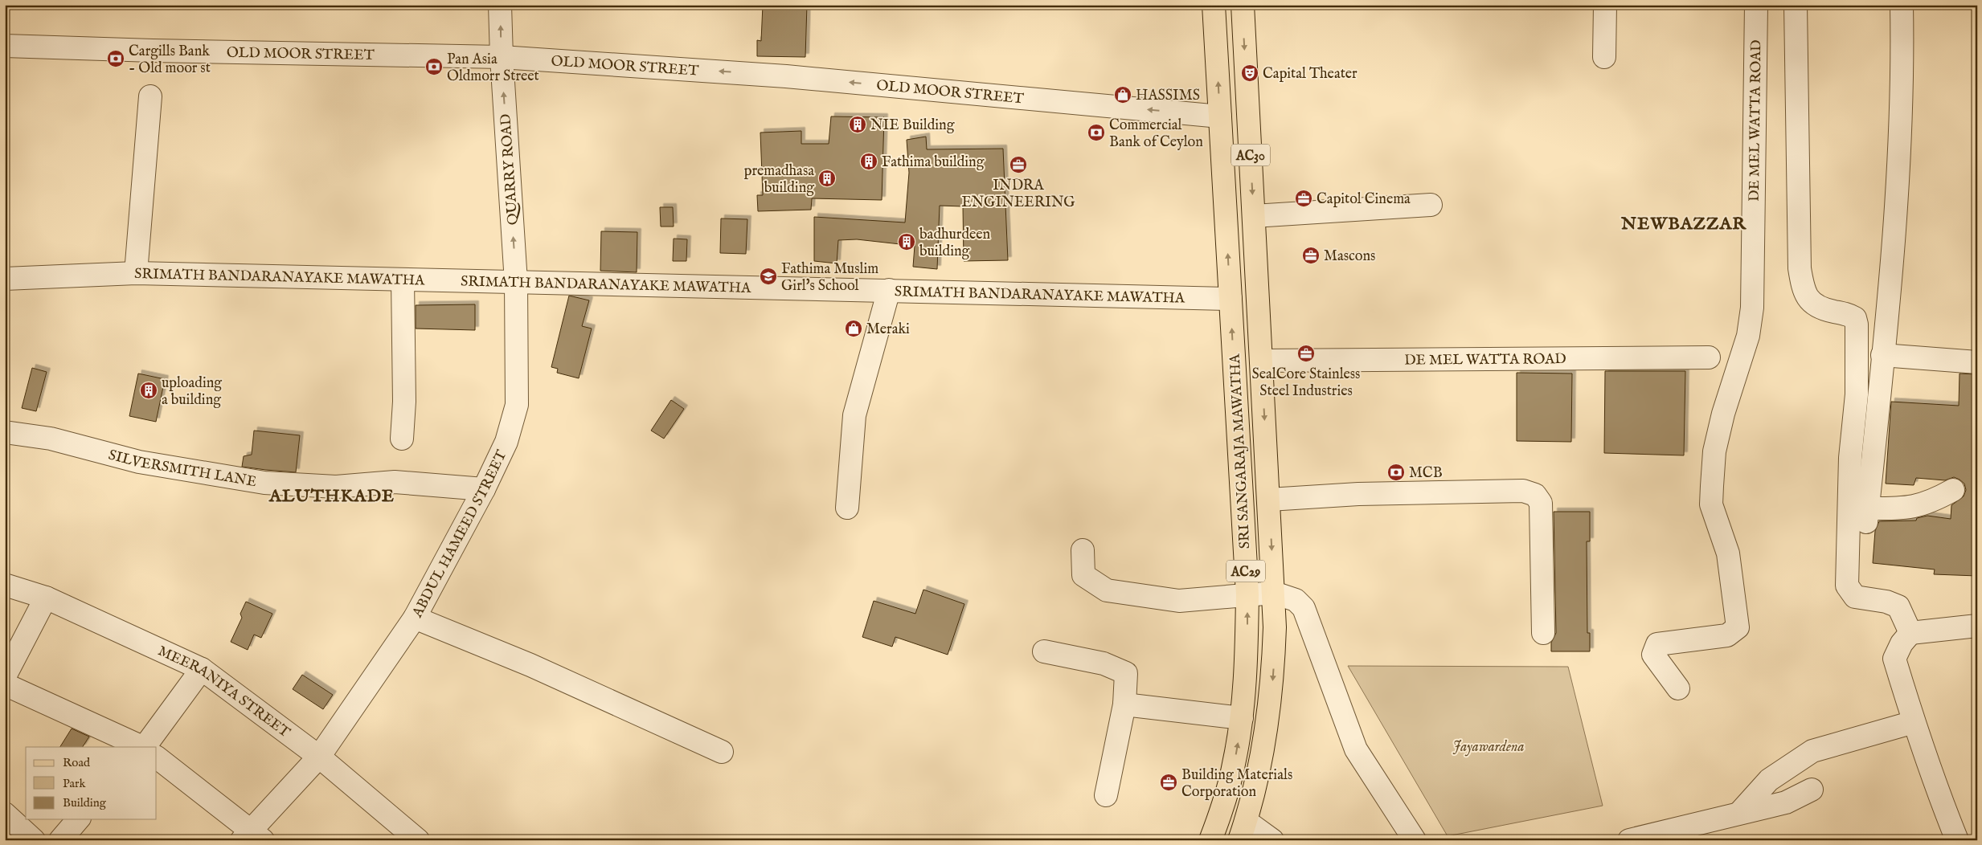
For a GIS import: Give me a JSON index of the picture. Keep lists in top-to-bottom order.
{
  "streets": {
    "main road": ["AC30", "SRI SANGARAJA MAWATHA", "AC29"],
    "street": [
      "OLD MOOR STREET",
      "DE MEL WATTA ROAD",
      "QUARRY ROAD",
      "SRIMATH BANDARANAYAKE MAWATHA",
      "SILVERSMITH LANE",
      "ABDUL HAMEED STREET",
      "MEERANIYA STREET"
    ]
  },
  "crossings": [
    ["OLD MOOR STREET", "AC30"],
    ["OLD MOOR STREET", "QUARRY ROAD"],
    ["DE MEL WATTA ROAD", "SRI SANGARAJA MAWATHA"],
    ["AC30", "SRIMATH BANDARANAYAKE MAWATHA"],
    ["AC30", "SRI SANGARAJA MAWATHA"],
    ["QUARRY ROAD", "SRIMATH BANDARANAYAKE MAWATHA"],
    ["QUARRY ROAD", "ABDUL HAMEED STREET"],
    ["SRIMATH BANDARANAYAKE MAWATHA", "SRI SANGARAJA MAWATHA"],
    ["SRIMATH BANDARANAYAKE MAWATHA", "ABDUL HAMEED STREET"],
    ["SILVERSMITH LANE", "ABDUL HAMEED STREET"],
    ["ABDUL HAMEED STREET", "MEERANIYA STREET"]
  ],
  "one_way": ["OLD MOOR STREET", "QUARRY ROAD"],
  "districts": ["NEWBAZZAR", "ALUTHKADE"],
  "parks": ["Jayawardena"],
  "places": {
    "bank": [
      "Cargills Bank - Old moor st",
      "Pan Asia Oldmorr Street",
      "Commercial Bank of Ceylon",
      "MCB"
    ],
    "theatre": ["Capital Theater"],
    "shop": ["HASSIMS", "Meraki"],
    "building": [
      "NIE Building",
      "Fathima building",
      "premadhasa building",
      "badhurdeen building",
      "uploading a building"
    ],
    "office": [
      "INDRA ENGINEERING",
      "Capitol Cinema",
      "Mascons",
      "SealCore Stainless Steel Industries",
      "Building Materials Corporation"
    ],
    "school or university": ["Fathima Muslim Girl's School"]
  },
  "legend": ["Road", "Park", "Building"]
}
